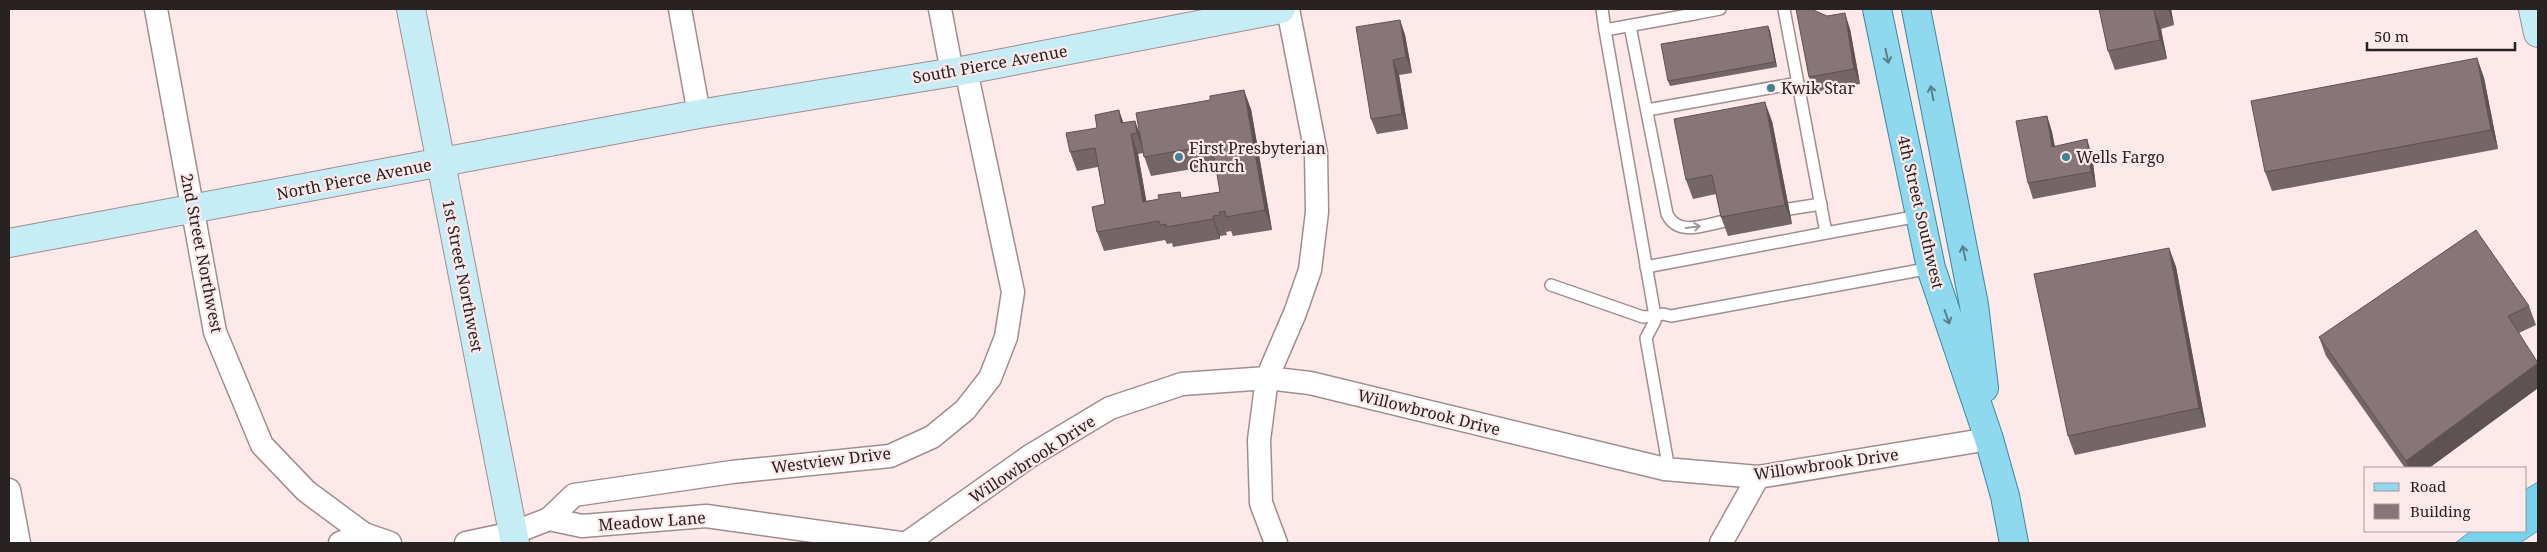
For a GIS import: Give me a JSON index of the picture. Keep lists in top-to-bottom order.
{
  "streets": {
    "main road": [
      "South Pierce Avenue",
      "North Pierce Avenue",
      "4th Street Southwest",
      "1st Street Northwest"
    ],
    "street": [
      "2nd Street Northwest",
      "Willowbrook Drive",
      "Westview Drive",
      "Meadow Lane"
    ]
  },
  "crossings": [
    ["South Pierce Avenue", "North Pierce Avenue"],
    ["South Pierce Avenue", "Westview Drive"],
    ["North Pierce Avenue", "2nd Street Northwest"],
    ["North Pierce Avenue", "1st Street Northwest"],
    ["4th Street Southwest", "Willowbrook Drive"],
    ["Westview Drive", "Meadow Lane"]
  ],
  "places": ["Kwik Star", "First Presbyterian Church", "Wells Fargo"],
  "legend": ["Road", "Building"],
  "scale_bar": "50 m"
}
